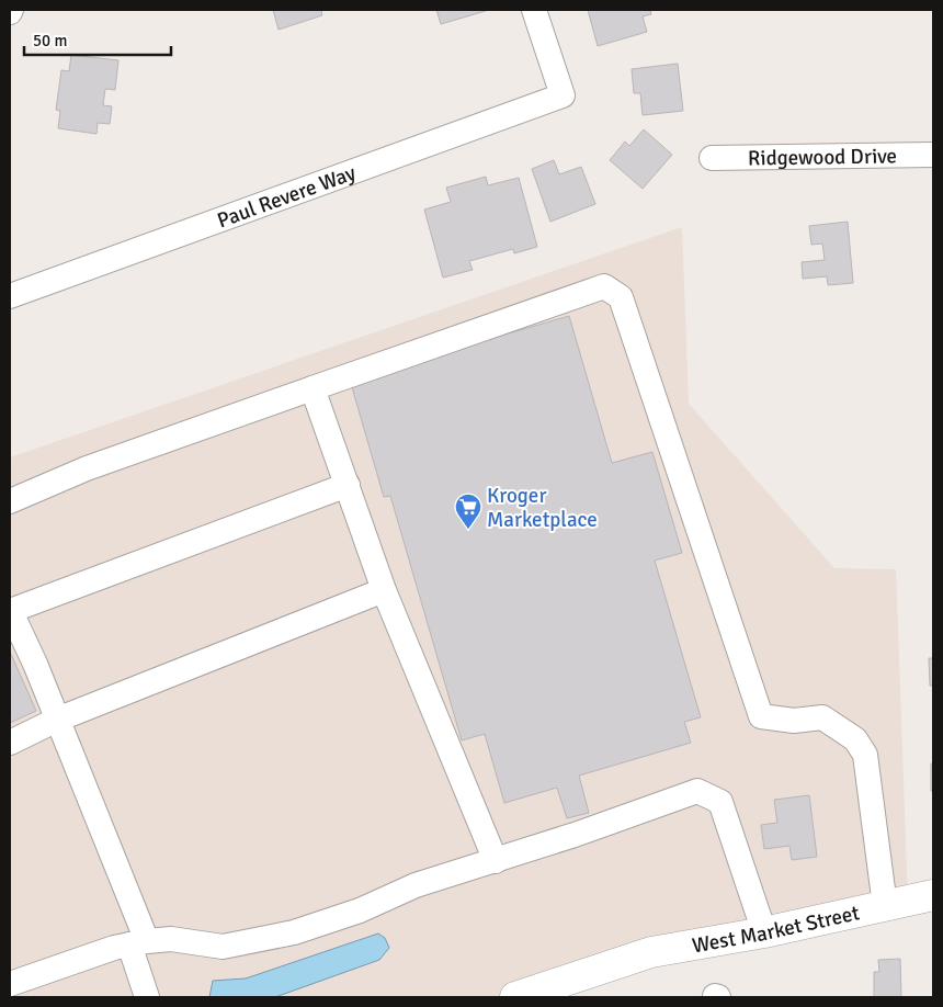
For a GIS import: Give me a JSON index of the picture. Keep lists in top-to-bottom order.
{
  "streets": {
    "main road": ["West Market Street"],
    "street": ["Ridgewood Drive", "Paul Revere Way"]
  },
  "places": {
    "supermarket": ["Kroger Marketplace"]
  },
  "scale_bar": "50 m"
}
